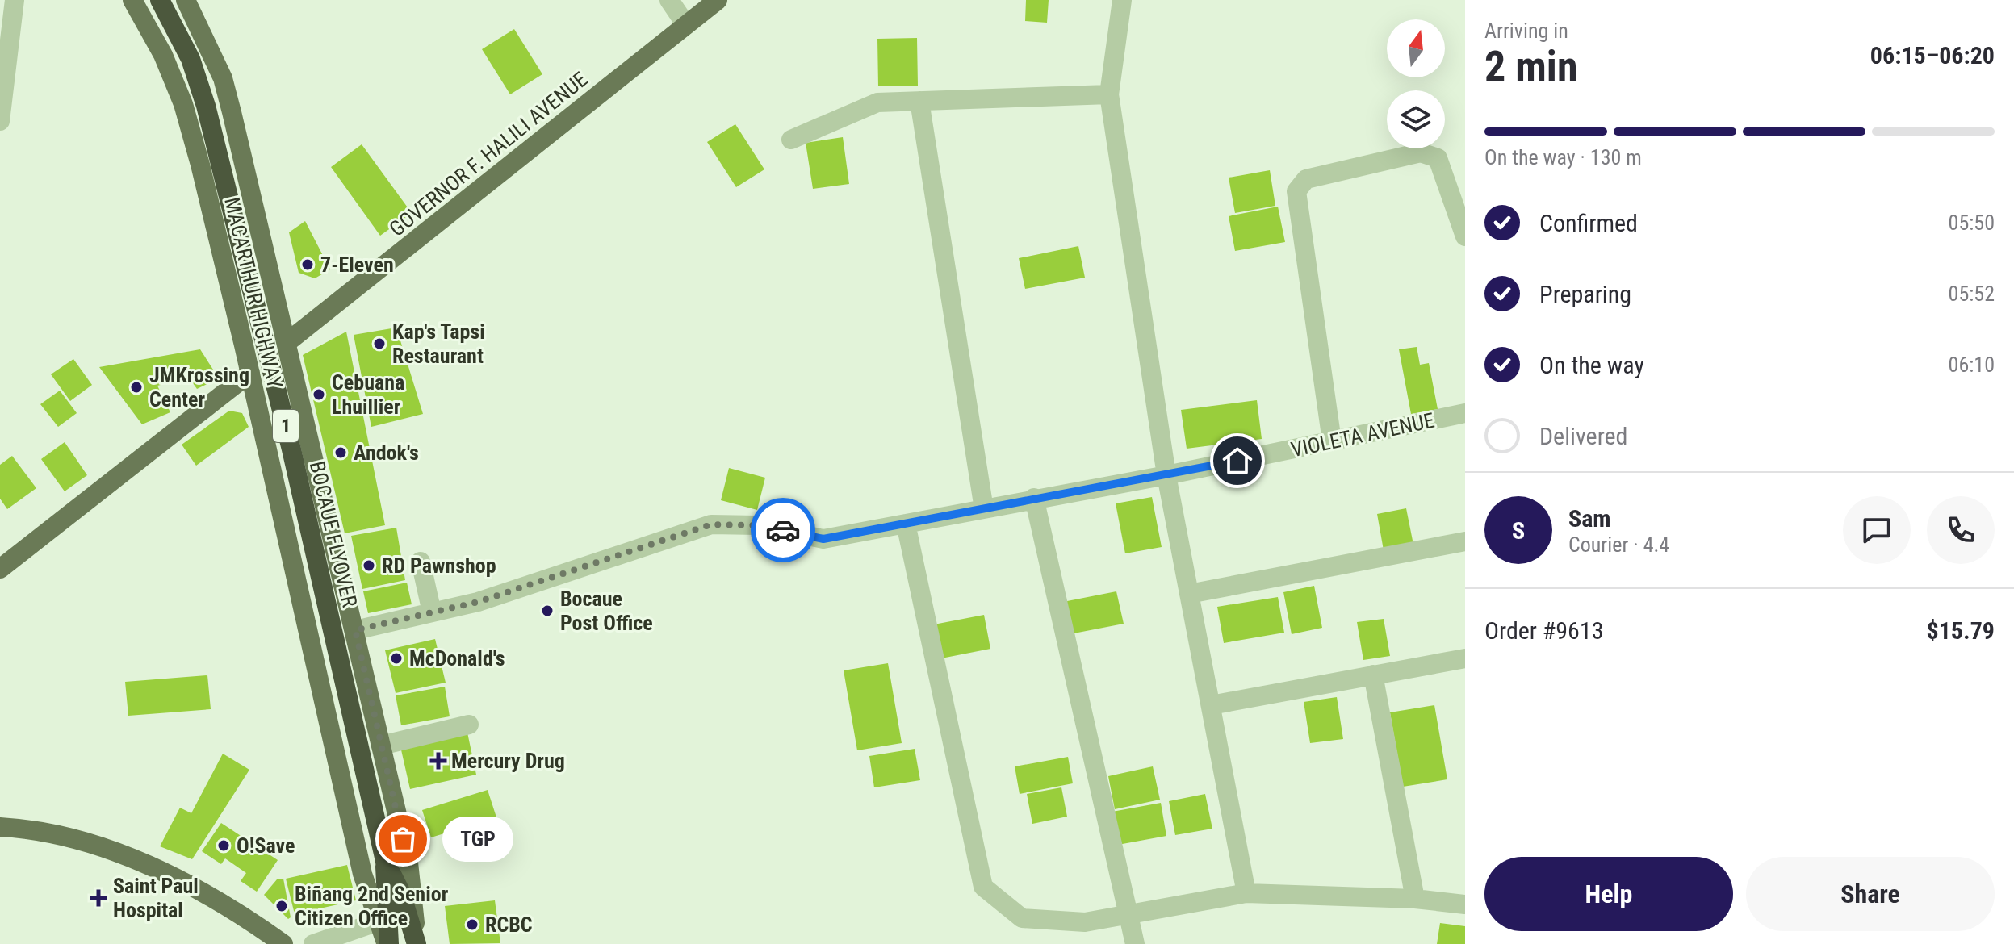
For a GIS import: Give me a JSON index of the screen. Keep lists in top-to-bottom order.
{
  "streets": {
    "highway": ["1", "BOCAUE FLYOVER"],
    "main road": ["GOVERNOR F. HALILI AVENUE", "MACARTHUR HIGHWAY"],
    "street": ["VIOLETA AVENUE"]
  },
  "crossings": [
    ["GOVERNOR F. HALILI AVENUE", "MACARTHUR HIGHWAY"],
    ["MACARTHUR HIGHWAY", "VIOLETA AVENUE"],
    ["MACARTHUR HIGHWAY", "BOCAUE FLYOVER"]
  ],
  "places": {
    "other": [
      "7-Eleven",
      "Kap's Tapsi Restaurant",
      "JMKrossing Center",
      "Cebuana Lhuillier",
      "Andok's",
      "RD Pawnshop",
      "Bocaue Post Office",
      "McDonald's",
      "TGP",
      "O!Save",
      "Biñang 2nd Senior Citizen Office",
      "RCBC"
    ],
    "health": ["Mercury Drug", "Saint Paul Hospital"]
  },
  "north": "top",
  "page": {
    "heading": ["2 min", "Arriving in", "06:15–06:20"],
    "panel": [
      "Sam",
      "Courier · 4.4",
      "Order #9613",
      "$15.79"
    ],
    "bar": "On the way · 130 m",
    "list": [
      ["Confirmed", "05:50"],
      ["Preparing", "05:52"],
      ["On the way", "06:10"],
      "Delivered"
    ],
    "round": "S",
    "bubble": "TGP",
    "buttons": ["Help", "Share"]
  }
}
